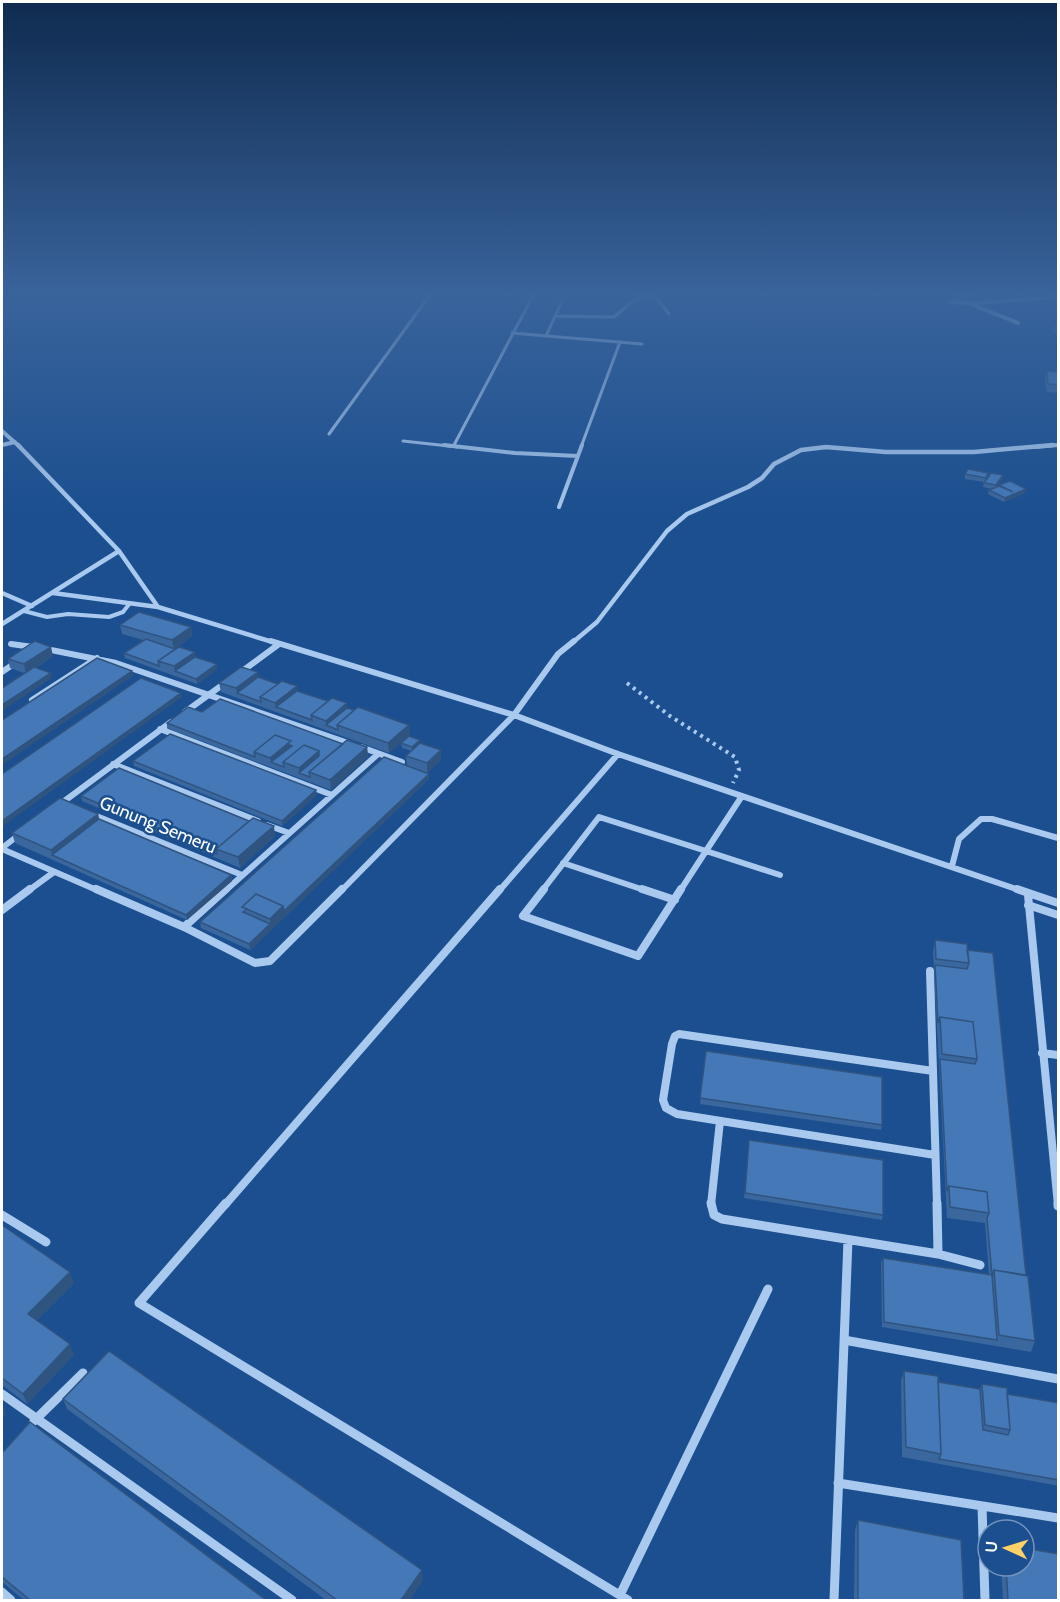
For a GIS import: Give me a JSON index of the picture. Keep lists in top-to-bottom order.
{
  "streets": {
    "street": ["Gunung Semeru"]
  },
  "north": "left"
}
